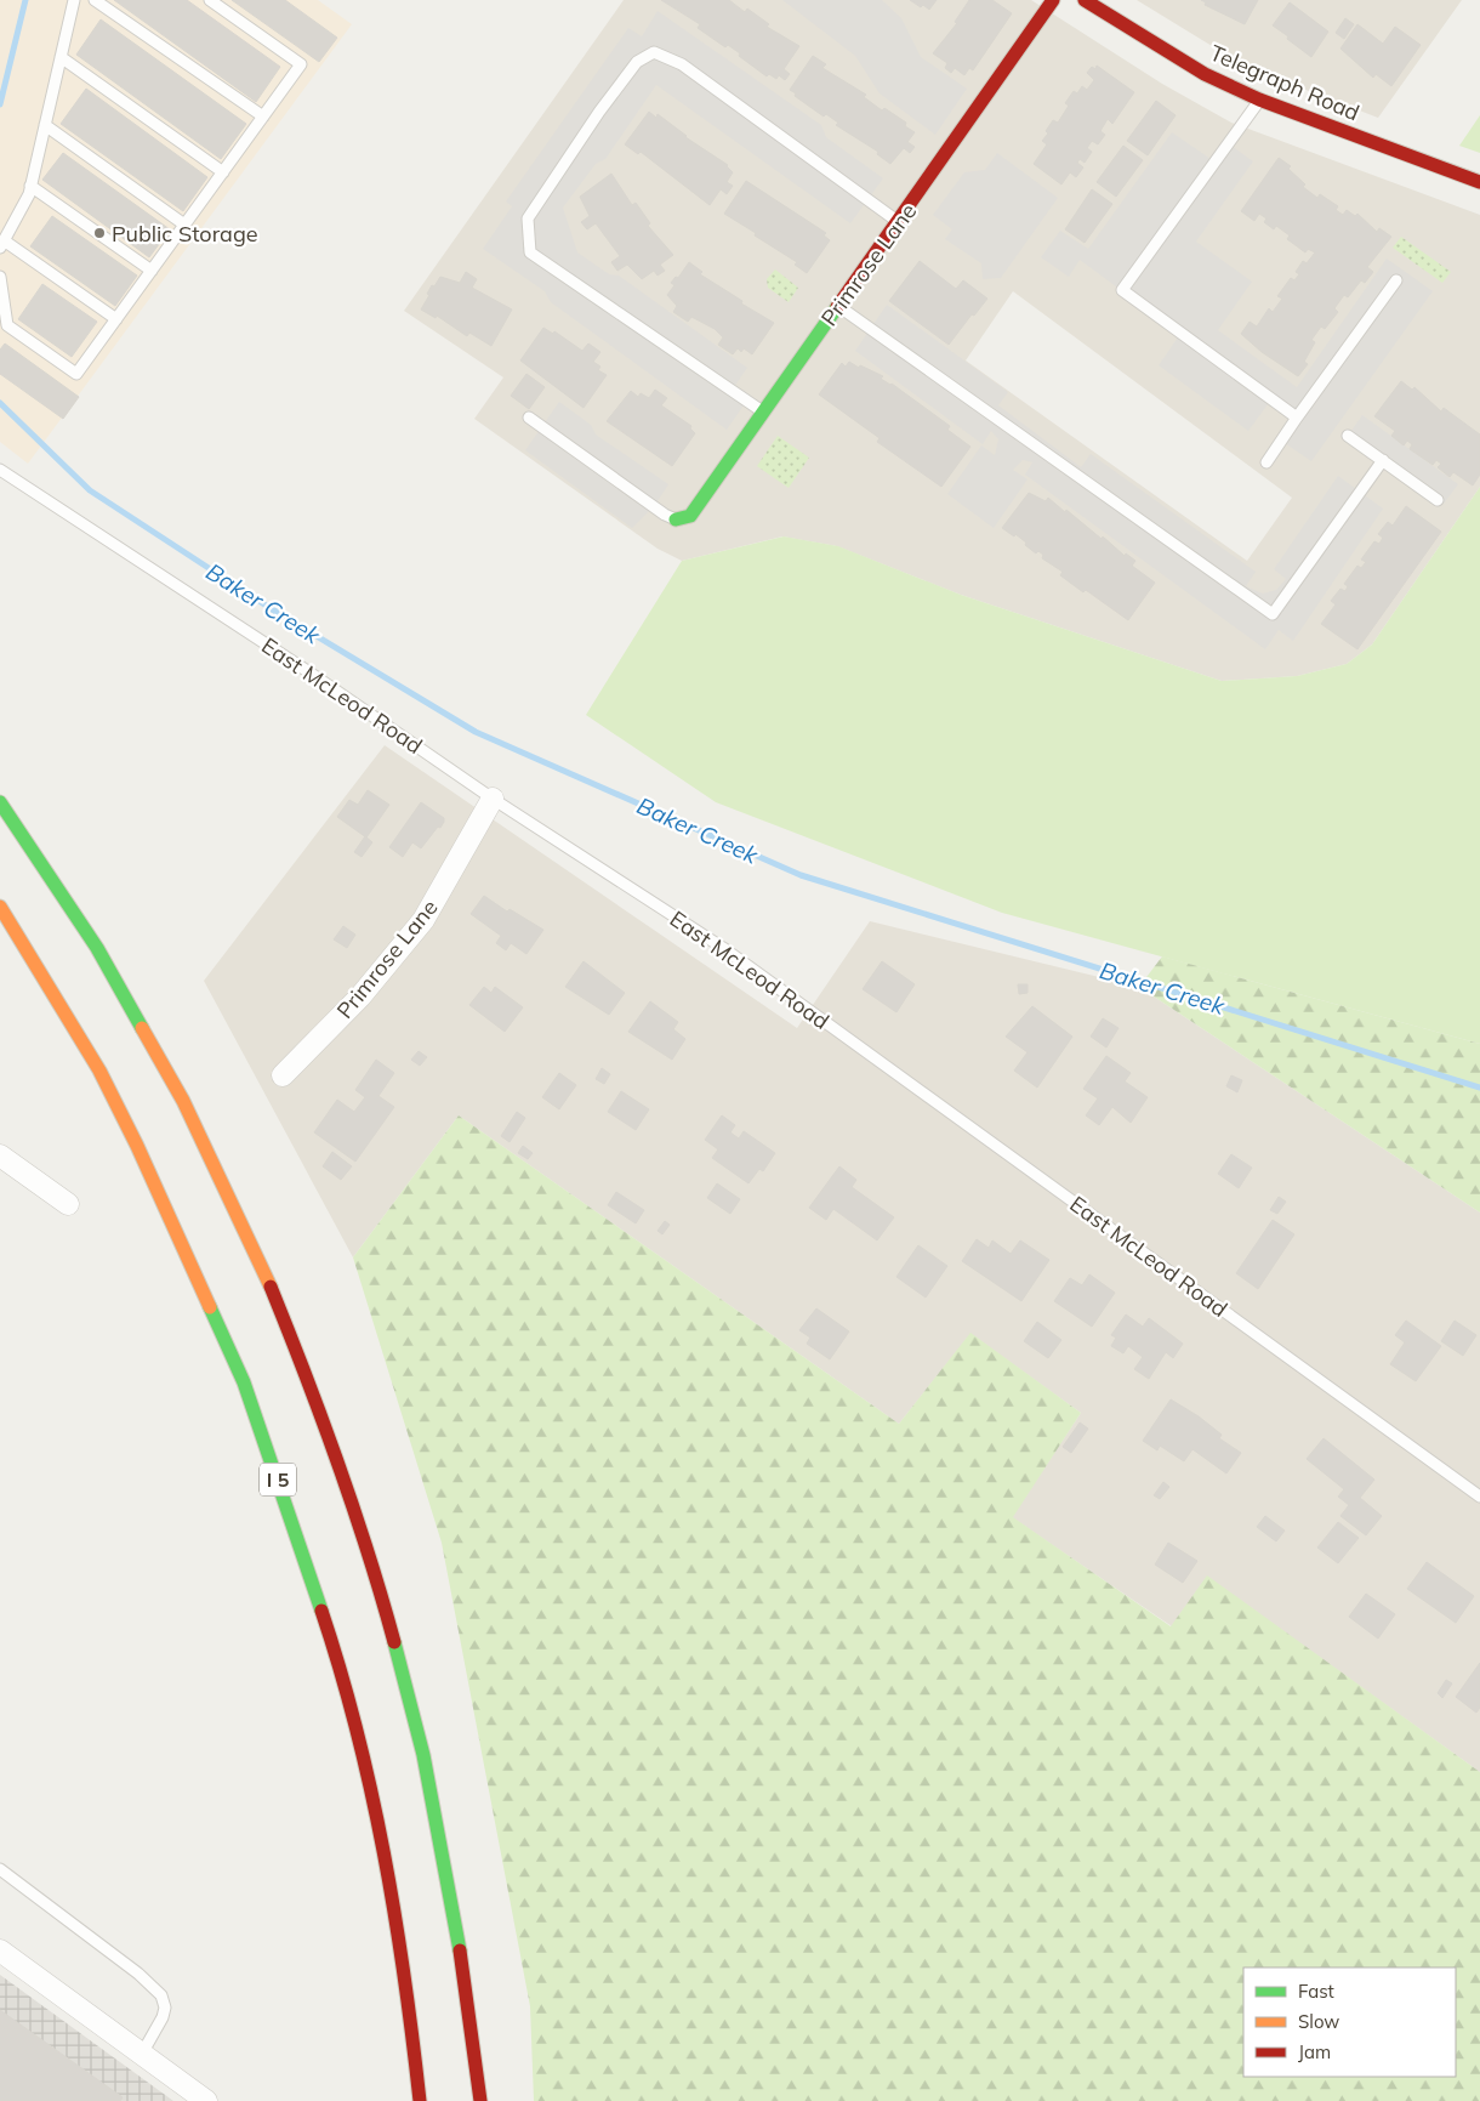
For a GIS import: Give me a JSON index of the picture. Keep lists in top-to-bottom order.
{
  "streets": {
    "main road": ["Telegraph Road", "Primrose Lane", "I 5"],
    "lane": ["East McLeod Road"]
  },
  "crossings": [
    ["Primrose Lane", "East McLeod Road"]
  ],
  "water": ["Baker Creek"],
  "places": ["Public Storage"],
  "legend": ["Fast", "Slow", "Jam"]
}
